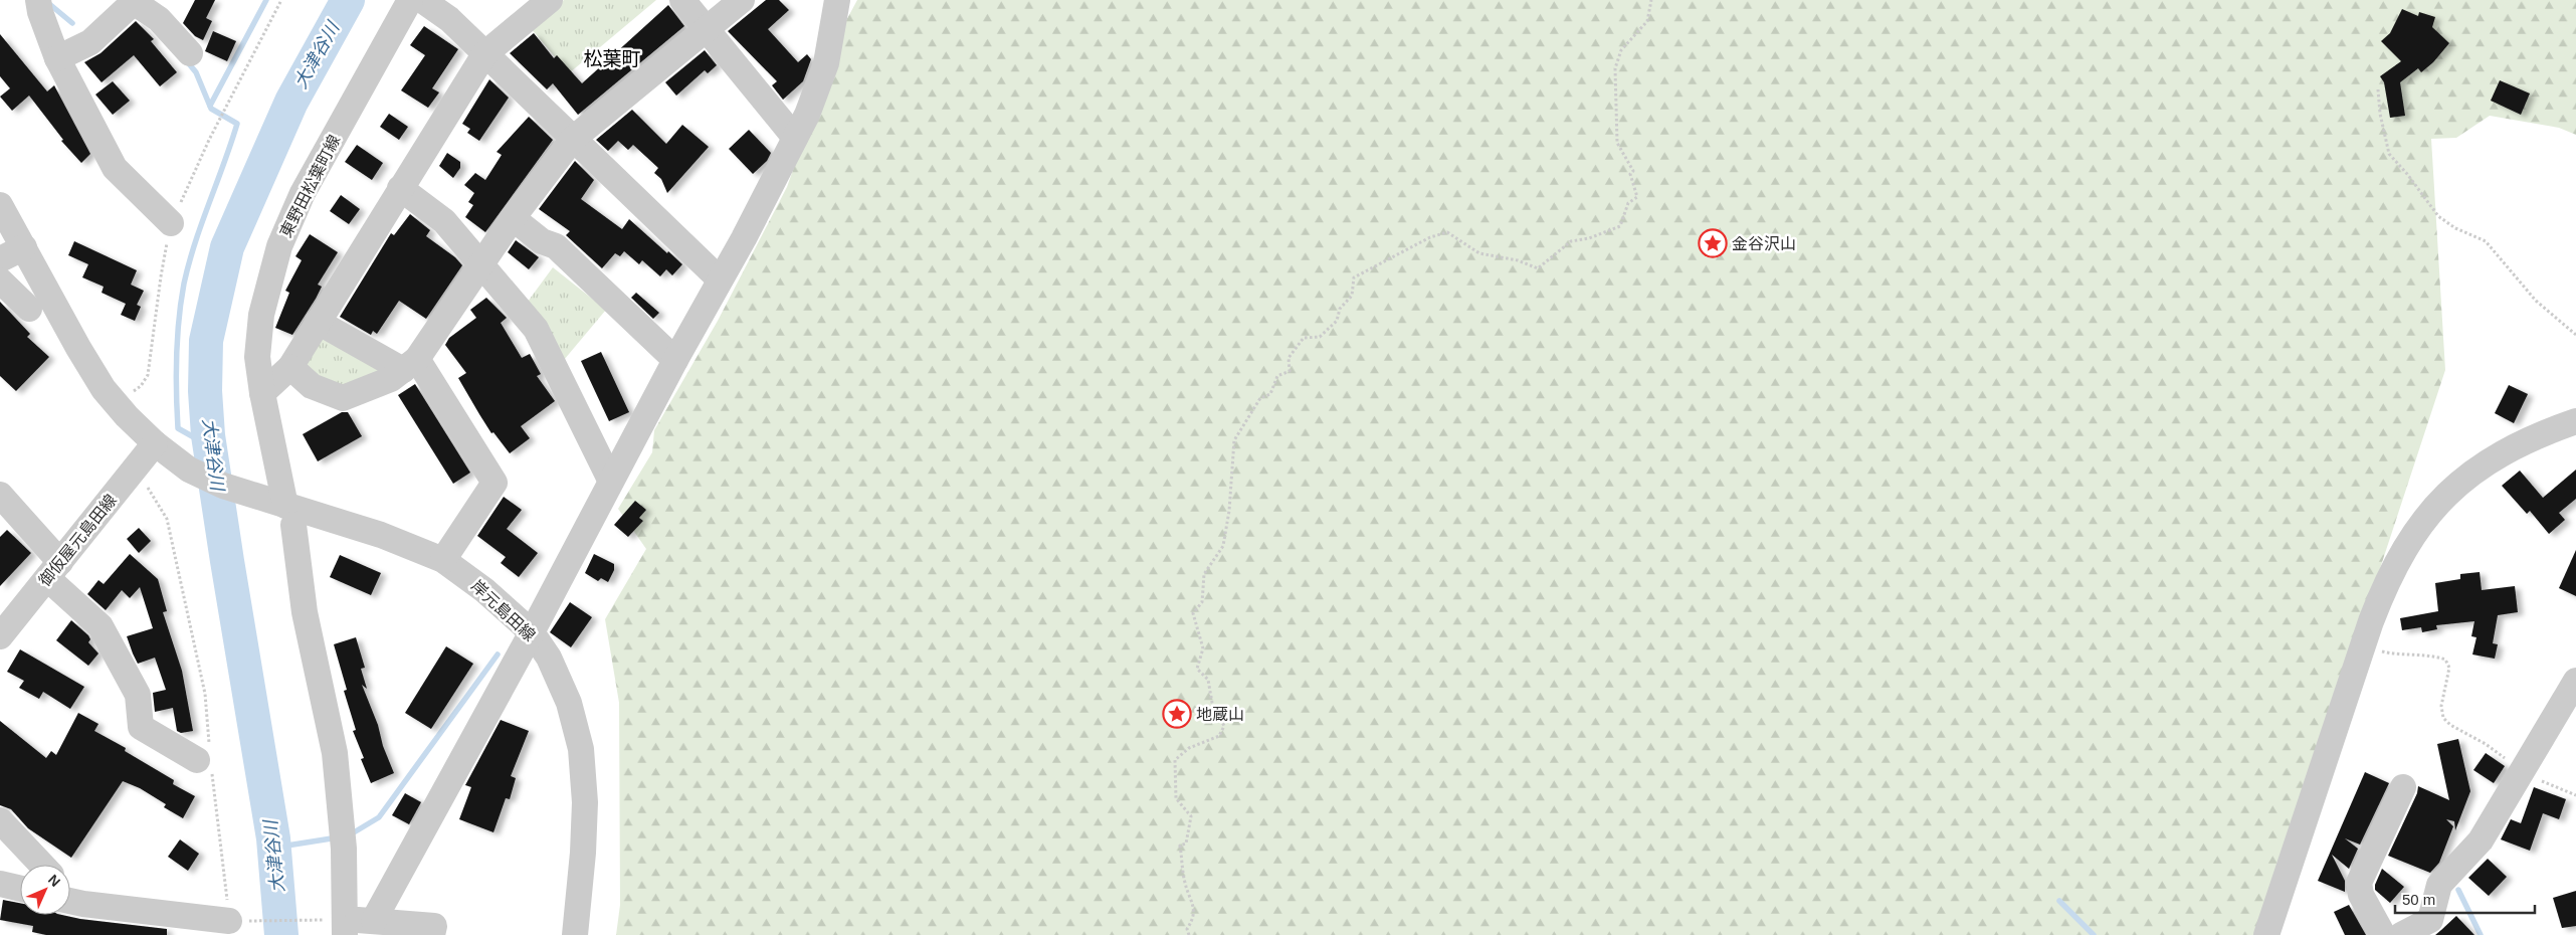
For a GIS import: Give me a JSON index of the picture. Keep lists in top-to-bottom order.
{
  "streets": {
    "street": ["東野田松葉町線", "御仮屋元島田線", "岸元島田線"]
  },
  "crossings": [
    ["東野田松葉町線", "岸元島田線"],
    ["御仮屋元島田線", "岸元島田線"]
  ],
  "districts": ["松葉町"],
  "water": ["大津谷川"],
  "places": {
    "place": ["金谷沢山", "地蔵山"]
  },
  "scale_bar": "50 m",
  "north": "top right"
}
